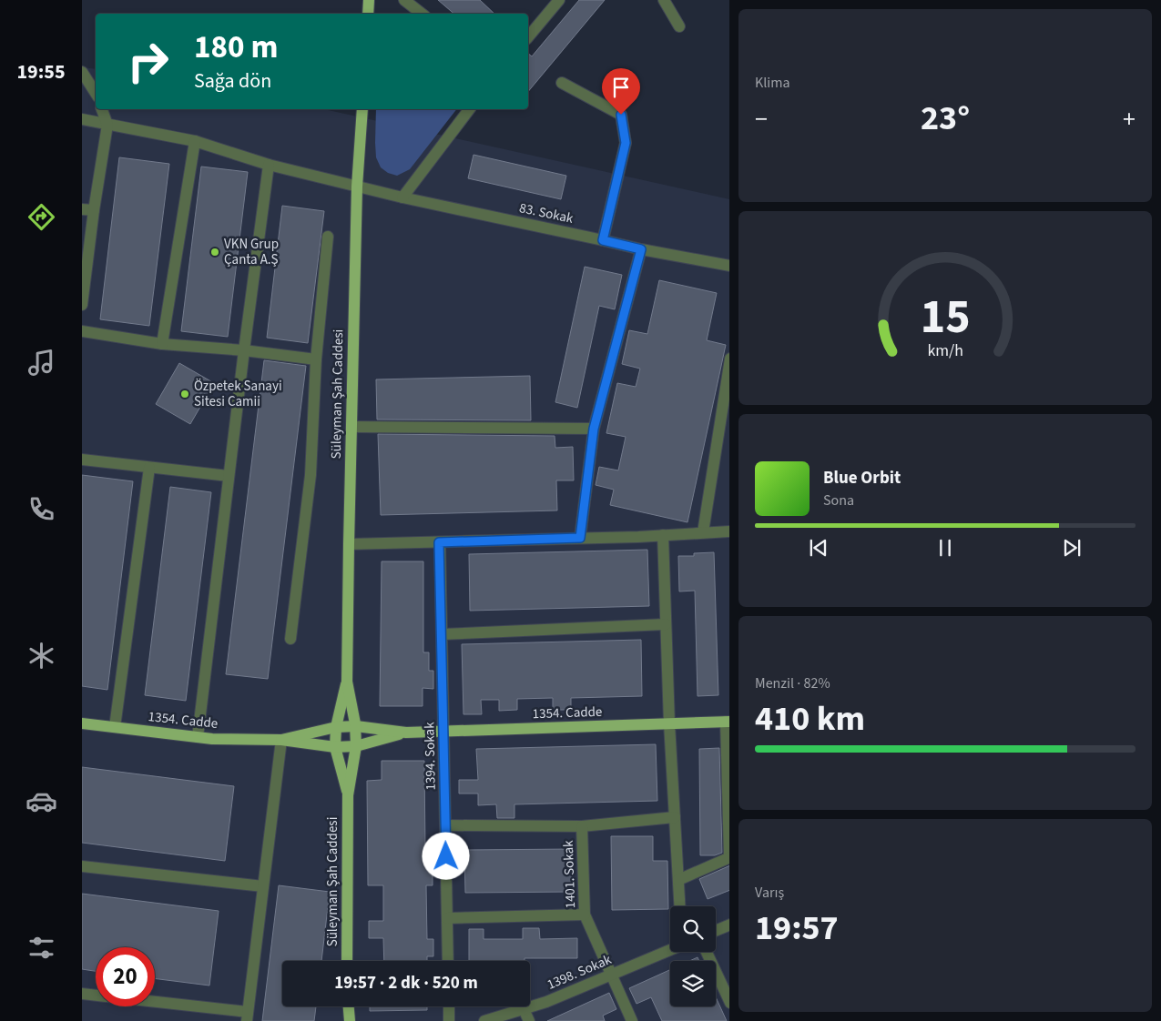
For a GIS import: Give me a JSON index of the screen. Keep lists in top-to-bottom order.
{
  "streets": {
    "main road": ["Süleyman Şah Caddesi", "1354. Cadde"],
    "street": [
      "83. Sokak",
      "1394. Sokak",
      "1401. Sokak",
      "1398. Sokak"
    ]
  },
  "crossings": [
    ["83. Sokak", "Süleyman Şah Caddesi"],
    ["1354. Cadde", "1394. Sokak"],
    ["1401. Sokak", "1398. Sokak"]
  ],
  "places": ["VKN Grup Çanta A.Ş", "Özpetek Sanayi Sitesi Camii"],
  "page": {
    "tabs": "19:55",
    "tile": [
      "Klima",
      ["Menzil · 82%", "410 km"],
      ["Varış", "19:57"]
    ],
    "turn": ["180 m", "Sağa dön"],
    "heat": ["−", "23°", "+"],
    "song": ["Blue Orbit", "Sona"],
    "limit": "20",
    "trip": "19:57 · 2 dk · 520 m",
    "gauge": ["15", "km/h"]
  }
}
